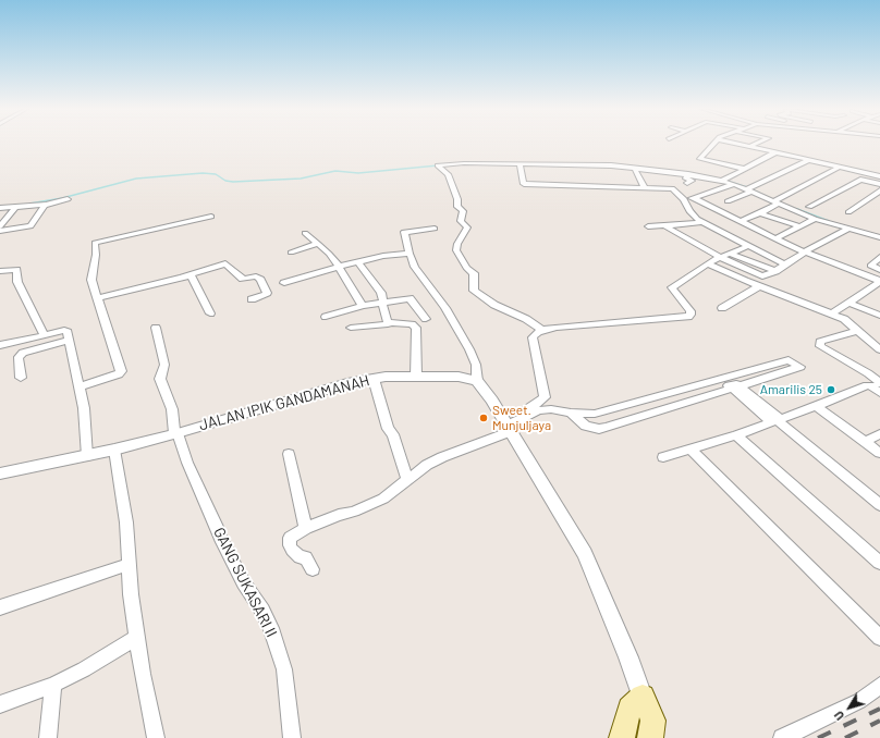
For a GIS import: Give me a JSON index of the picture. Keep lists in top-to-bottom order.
{
  "streets": {
    "street": ["JALAN IPIK GANDAMANAH", "GANG SUKASARI II"]
  },
  "crossings": [
    ["JALAN IPIK GANDAMANAH", "GANG SUKASARI II"]
  ],
  "places": ["Amarilis 25", "Sweet. Munjuljaya"],
  "north": "bottom left"
}
